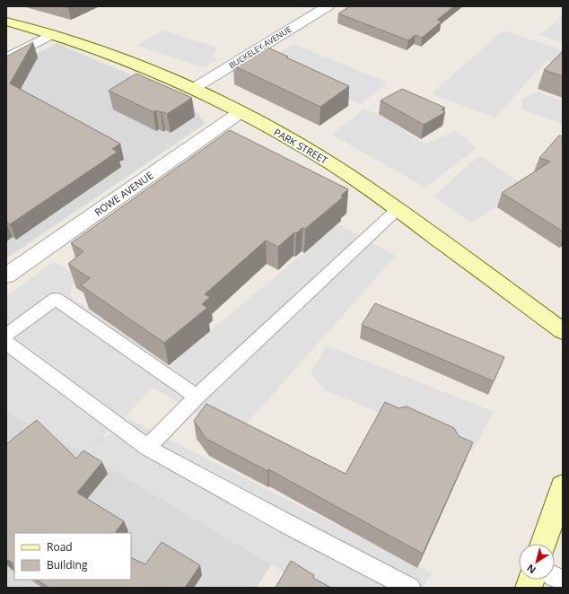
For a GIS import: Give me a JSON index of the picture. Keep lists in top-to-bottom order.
{
  "streets": {
    "main road": ["PARK STREET"],
    "street": ["BUCKELEY AVENUE", "ROWE AVENUE"]
  },
  "crossings": [
    ["BUCKELEY AVENUE", "PARK STREET"],
    ["PARK STREET", "ROWE AVENUE"]
  ],
  "legend": ["Road", "Building"],
  "north": "bottom left"
}
